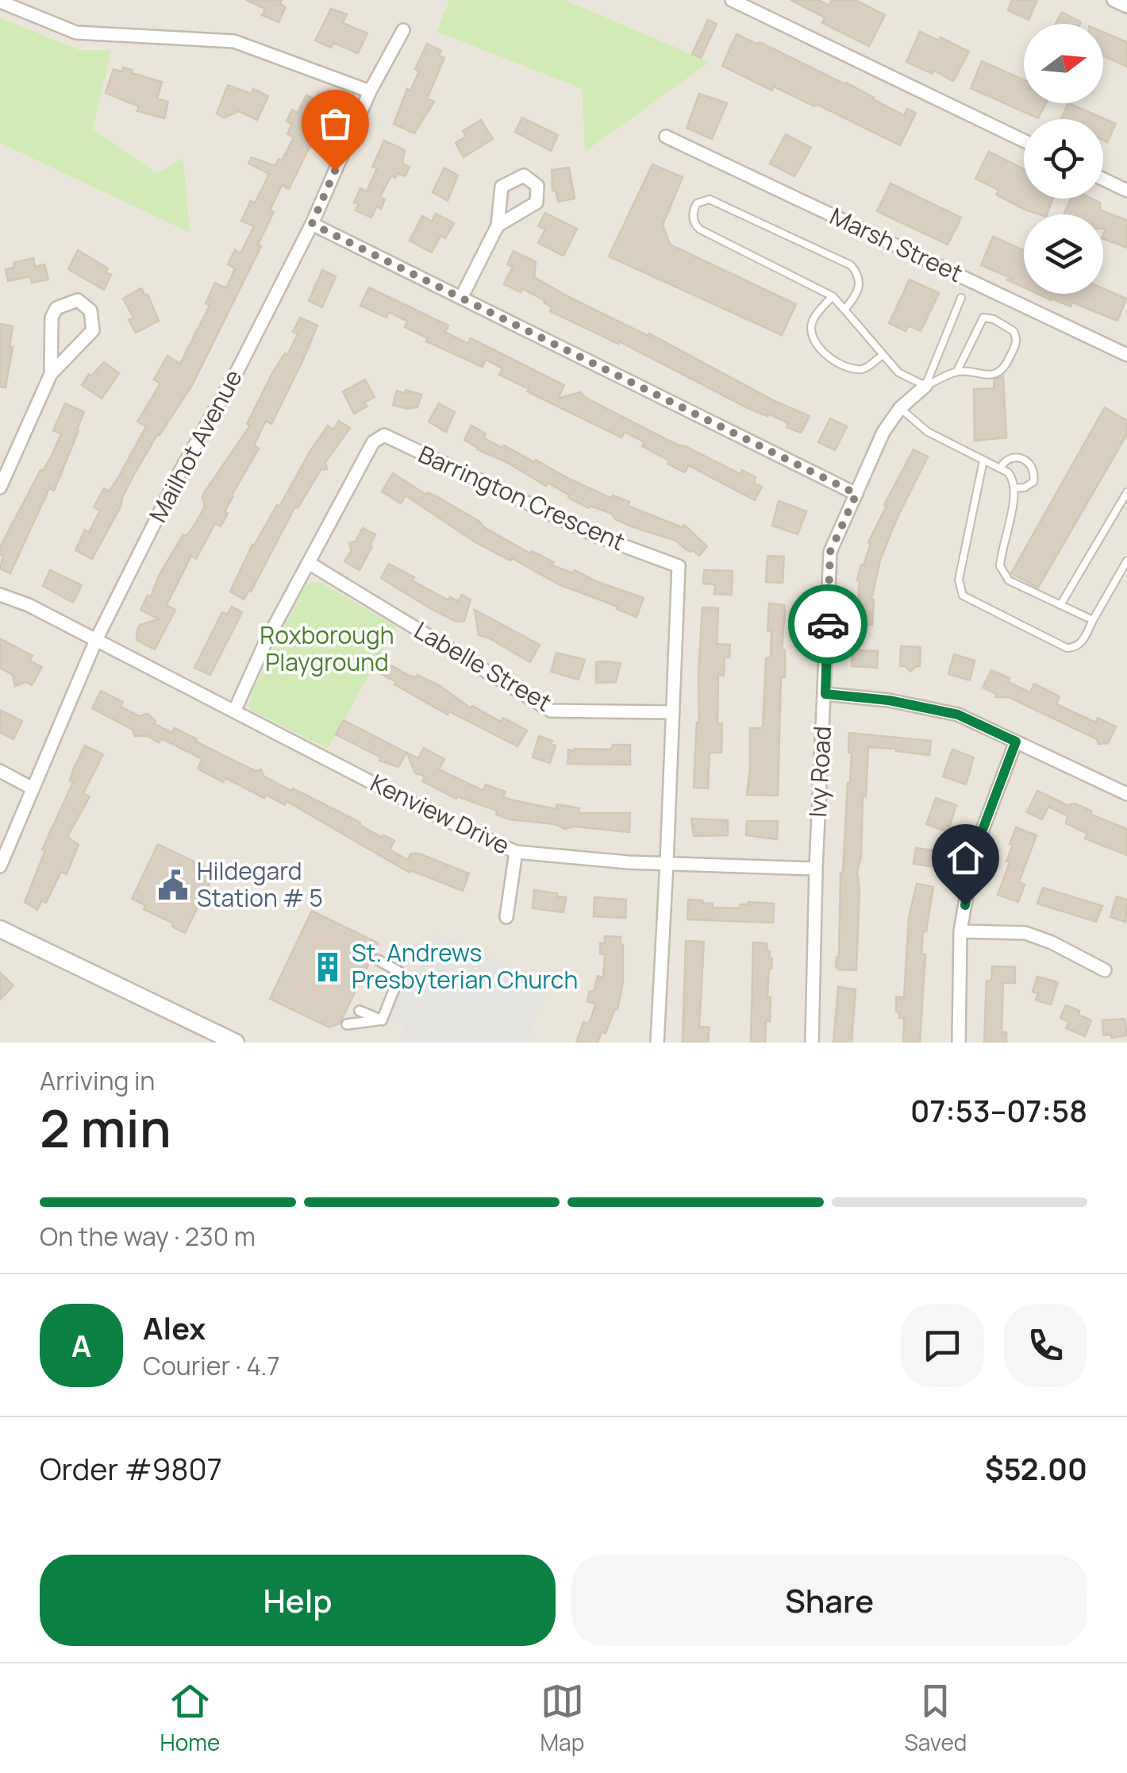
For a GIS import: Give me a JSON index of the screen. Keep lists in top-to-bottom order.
{
  "streets": {
    "street": [
      "Marsh Street",
      "Mailhot Avenue",
      "Barrington Crescent",
      "Labelle Street",
      "Ivy Road",
      "Kenview Drive"
    ]
  },
  "crossings": [
    ["Mailhot Avenue", "Kenview Drive"],
    ["Barrington Crescent", "Labelle Street"],
    ["Barrington Crescent", "Kenview Drive"],
    ["Ivy Road", "Kenview Drive"]
  ],
  "parks": ["Roxborough Playground"],
  "places": {
    "public building": ["Hildegard Station # 5"],
    "building": ["St. Andrews Presbyterian Church"]
  },
  "north": "right",
  "page": {
    "heading": ["2 min", "Arriving in", "07:53–07:58"],
    "panel": [
      "Alex",
      "Courier · 4.7",
      "Order #9807",
      "$52.00"
    ],
    "bar": "On the way · 230 m",
    "round": "A",
    "buttons": ["Help", "Share"],
    "tabs": ["Home", "Map", "Saved"]
  }
}
